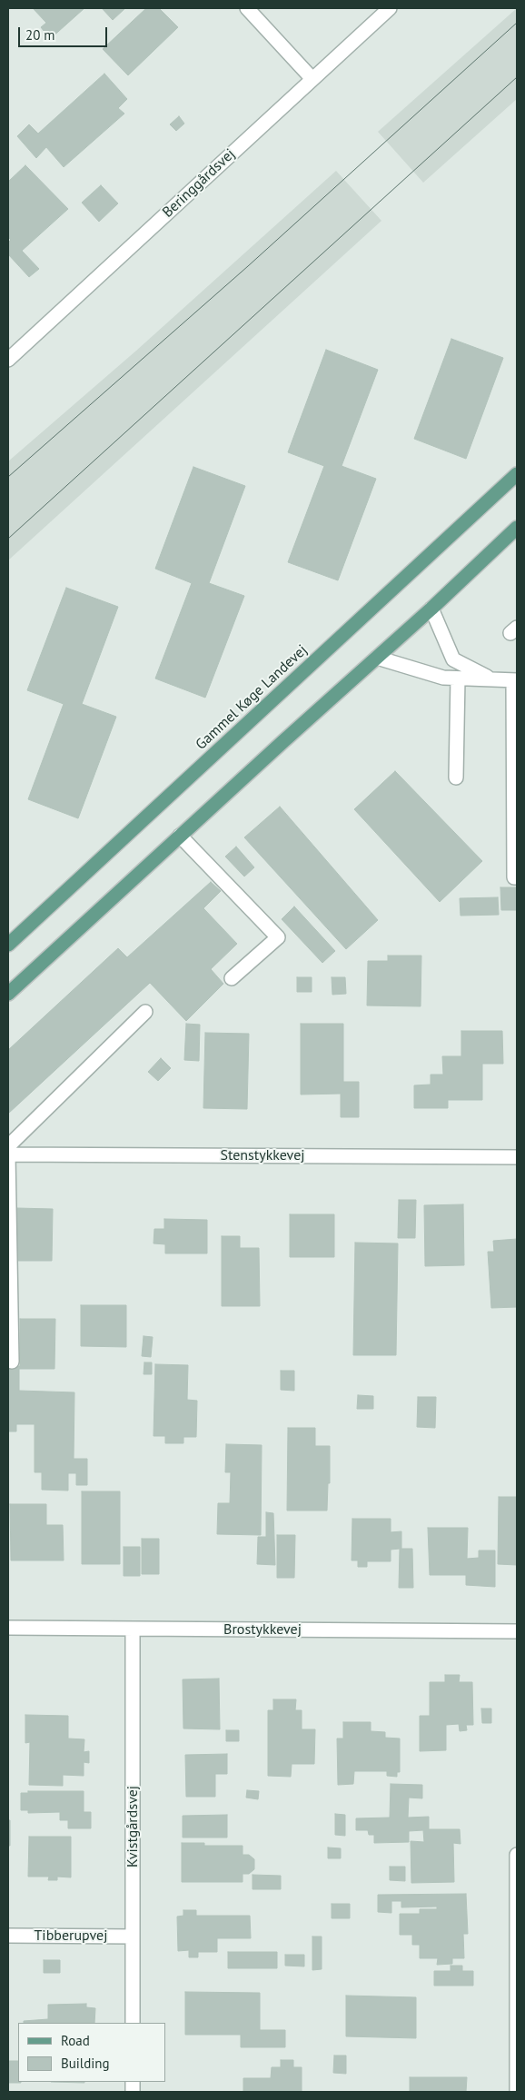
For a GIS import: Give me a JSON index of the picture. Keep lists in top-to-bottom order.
{
  "streets": {
    "main road": ["Gammel Køge Landevej"],
    "street": [
      "Beringgårdsvej",
      "Stenstykkevej",
      "Brostykkevej",
      "Kvistgårdsvej",
      "Tibberupvej"
    ]
  },
  "crossings": [
    ["Brostykkevej", "Kvistgårdsvej"],
    ["Kvistgårdsvej", "Tibberupvej"]
  ],
  "legend": ["Road", "Building"],
  "scale_bar": "20 m"
}
